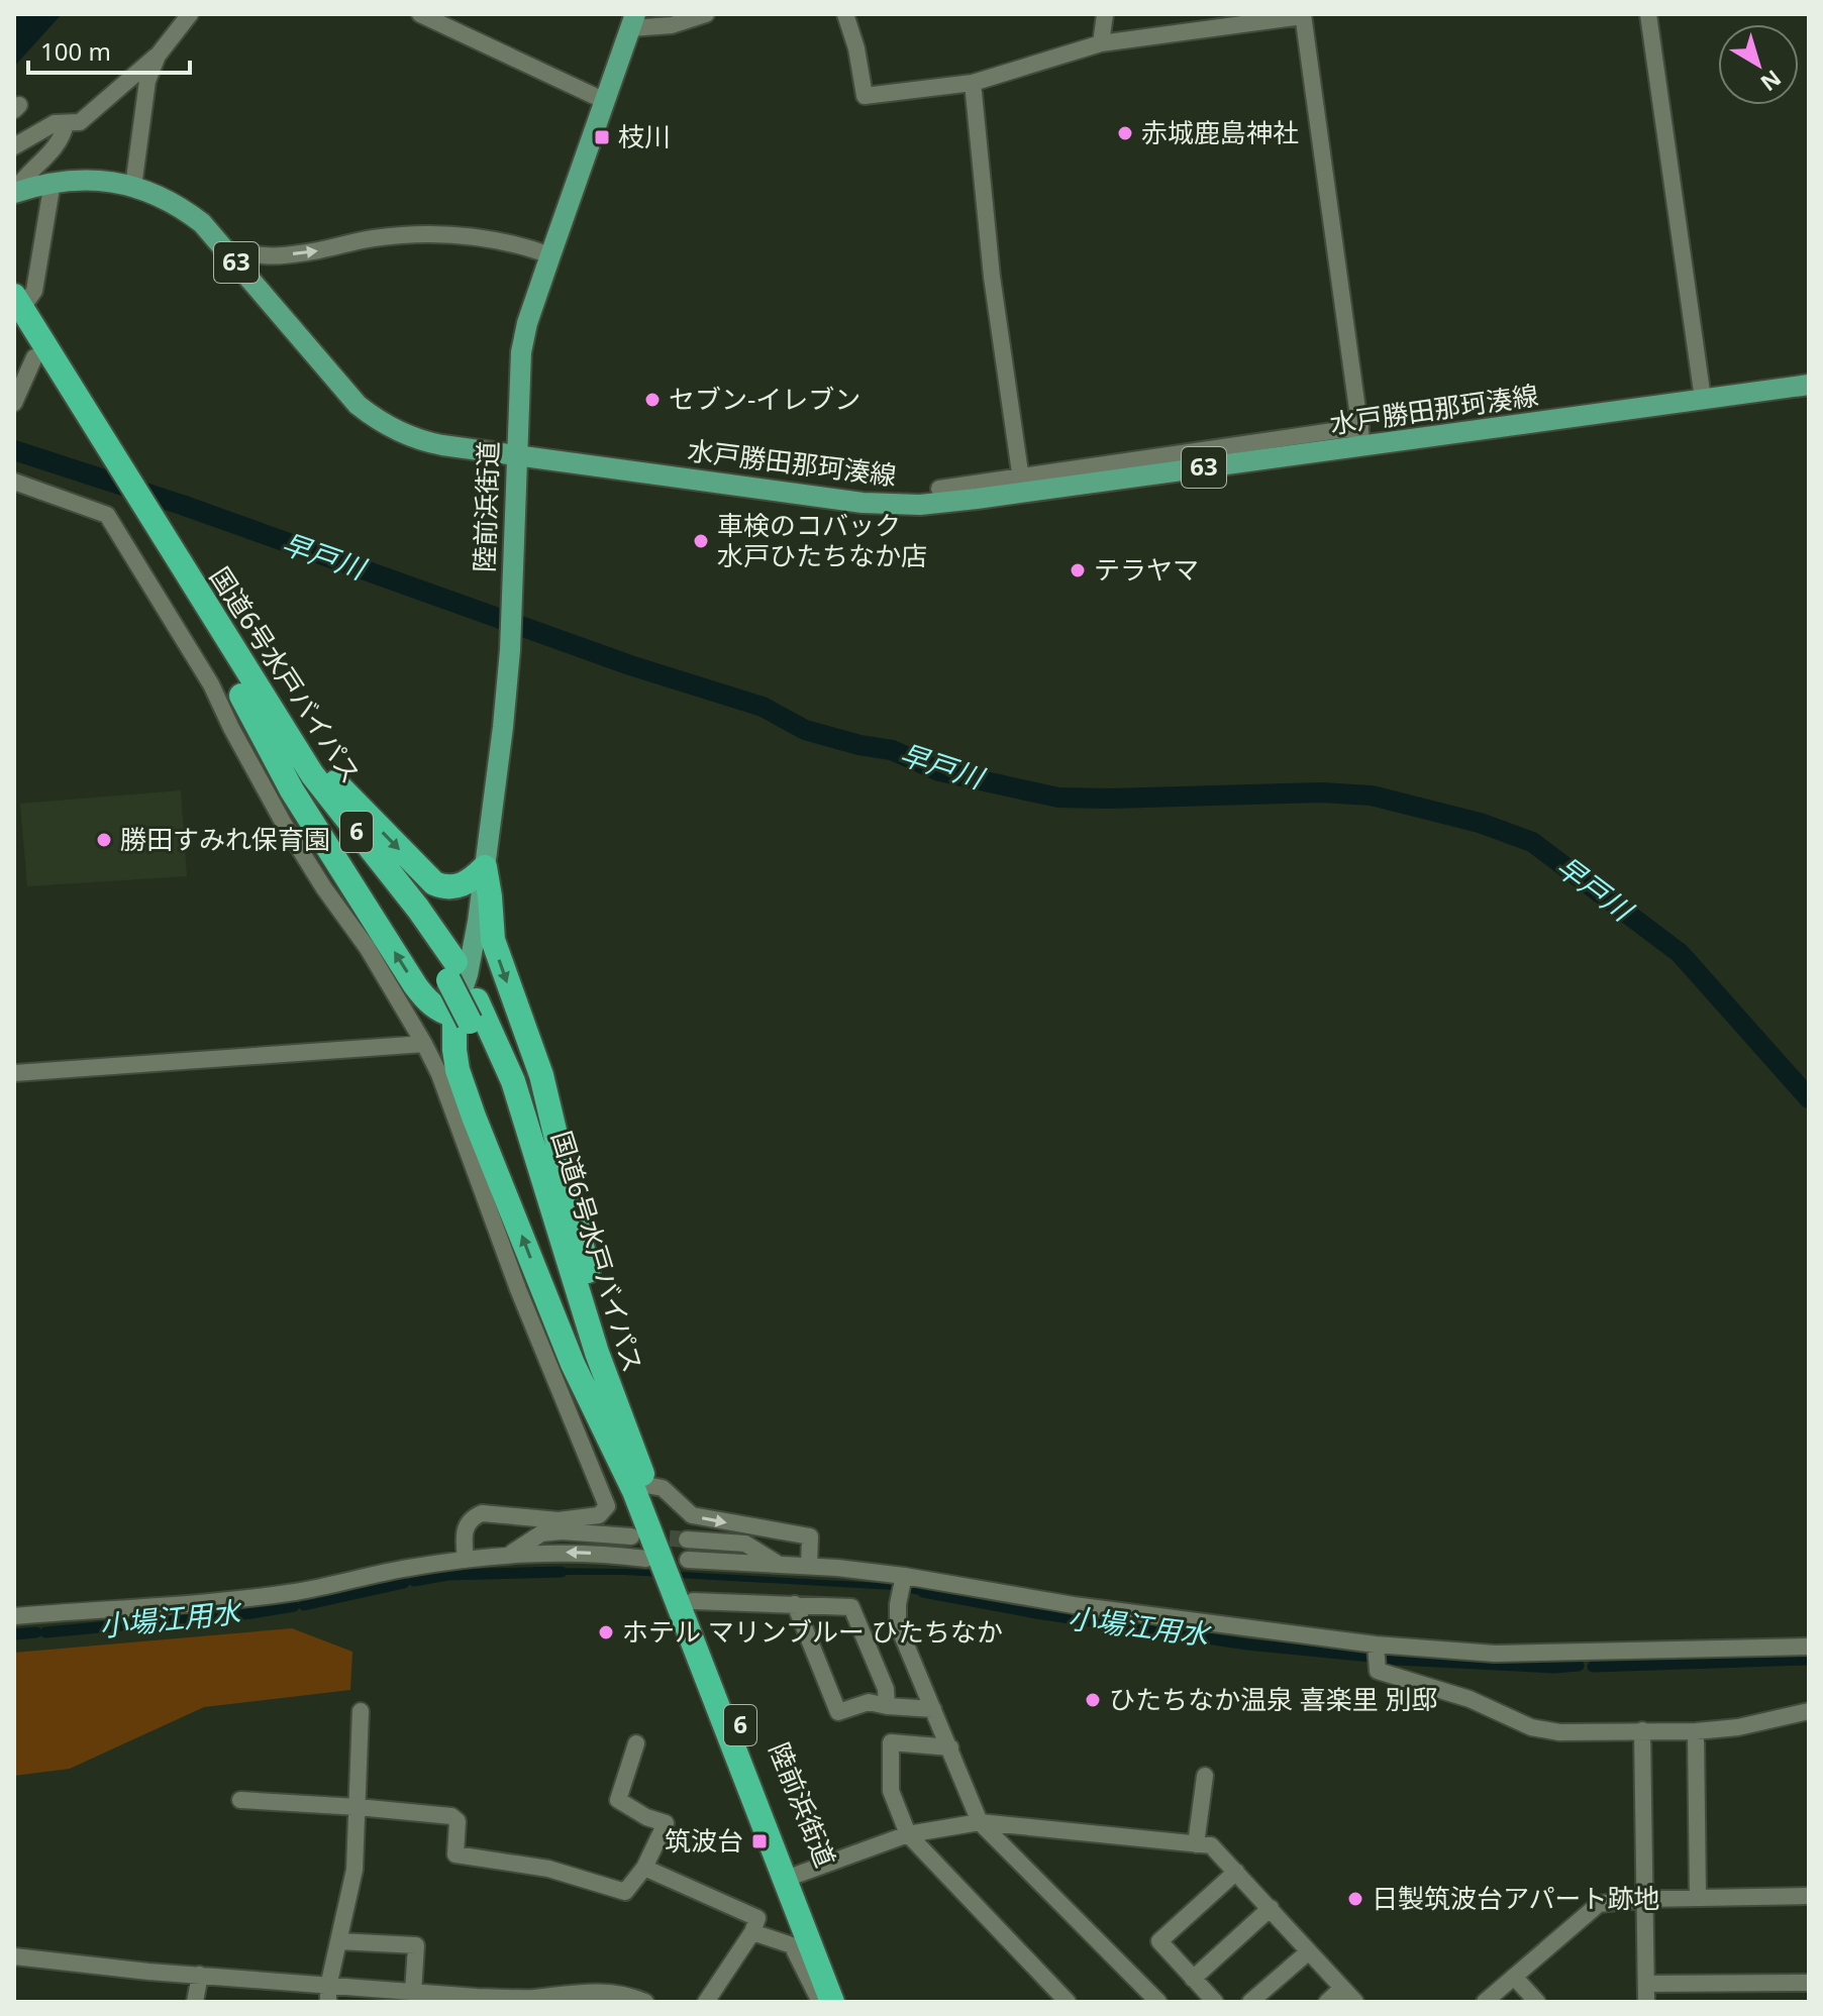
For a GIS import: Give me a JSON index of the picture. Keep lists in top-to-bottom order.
{
  "streets": {
    "highway": ["陸前浜街道", "国道6号水戸バイパス", "6"],
    "main road": ["63", "水戸勝田那珂湊線"]
  },
  "crossings": [
    ["水戸勝田那珂湊線", "陸前浜街道"],
    ["陸前浜街道", "国道6号水戸バイパス"]
  ],
  "water": ["早戸川", "小場江用水"],
  "places": {
    "other": [
      "赤城鹿島神社",
      "セブン-イレブン",
      "車検のコバック 水戸ひたちなか店",
      "テラヤマ",
      "勝田すみれ保育園",
      "ホテル マリンブルー ひたちなか",
      "ひたちなか温泉 喜楽里 別邸",
      "日製筑波台アパート跡地"
    ],
    "transit": ["枝川", "筑波台"]
  },
  "scale_bar": "100 m",
  "north": "bottom right"
}
